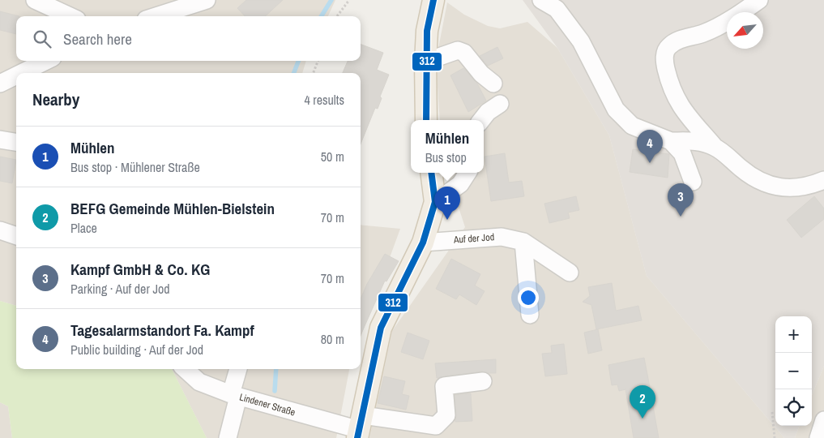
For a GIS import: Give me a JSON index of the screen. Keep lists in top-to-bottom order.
{
  "streets": {
    "street": ["Auf der Jod", "Lindener Straße"]
  },
  "lines": ["transit line 312"],
  "north": "bottom left",
  "page": {
    "search": "Search here",
    "heading": ["Nearby", "4 results"],
    "popup": ["Mühlen", "Bus stop"],
    "list": [
      {
        "mark": "1",
        "name": "Mühlen",
        "note": "Bus stop · Mühlener Straße",
        "value": "50 m"
      },
      {
        "mark": "2",
        "name": "BEFG Gemeinde Mühlen-Bielstein",
        "note": "Place",
        "value": "70 m"
      },
      {
        "mark": "3",
        "name": "Kampf GmbH & Co. KG",
        "note": "Parking · Auf der Jod",
        "value": "70 m"
      },
      {
        "mark": "4",
        "name": "Tagesalarmstandort Fa. Kampf",
        "note": "Public building · Auf der Jod",
        "value": "80 m"
      }
    ],
    "pins": [
      "4",
      "3",
      "1",
      "2"
    ],
    "map_buttons": ["+", "−"]
  }
}
